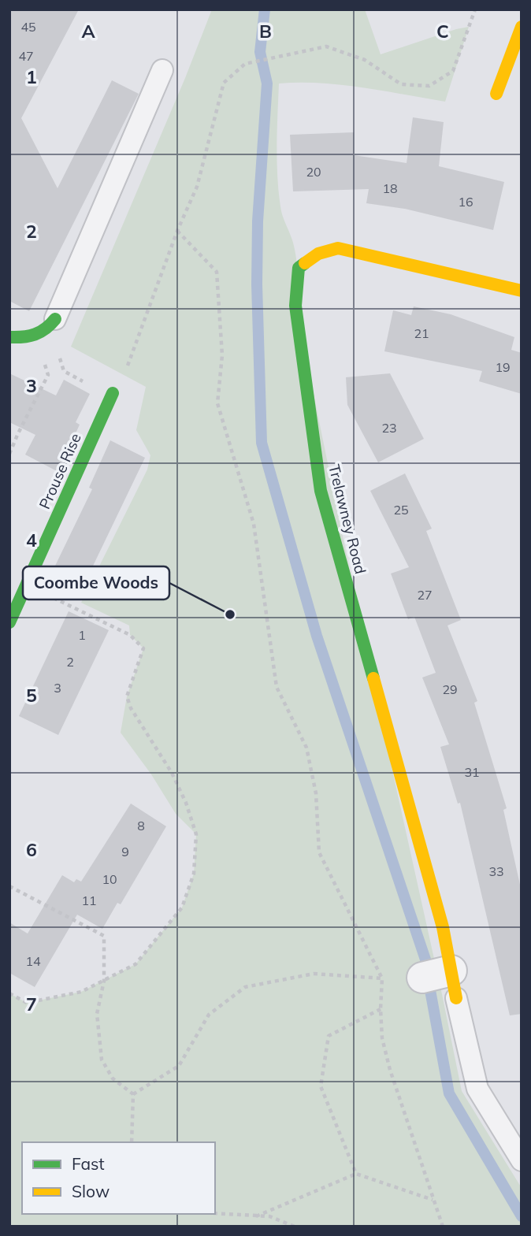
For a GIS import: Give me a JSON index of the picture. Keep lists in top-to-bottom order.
{
  "streets": {
    "street": ["Prouse Rise", "Trelawney Road"]
  },
  "places": ["Coombe Woods"],
  "house_numbers": [
    "45",
    "47",
    "20",
    "18",
    "16",
    "21",
    "19",
    "23",
    "25",
    "27",
    "1",
    "2",
    "3",
    "29",
    "31",
    "8",
    "9",
    "33",
    "10",
    "11",
    "14"
  ],
  "legend": ["Fast", "Slow"],
  "grid": {
    "columns": ["A", "B", "C"],
    "rows": [
      "1",
      "2",
      "3",
      "4",
      "5",
      "6",
      "7"
    ]
  }
}
